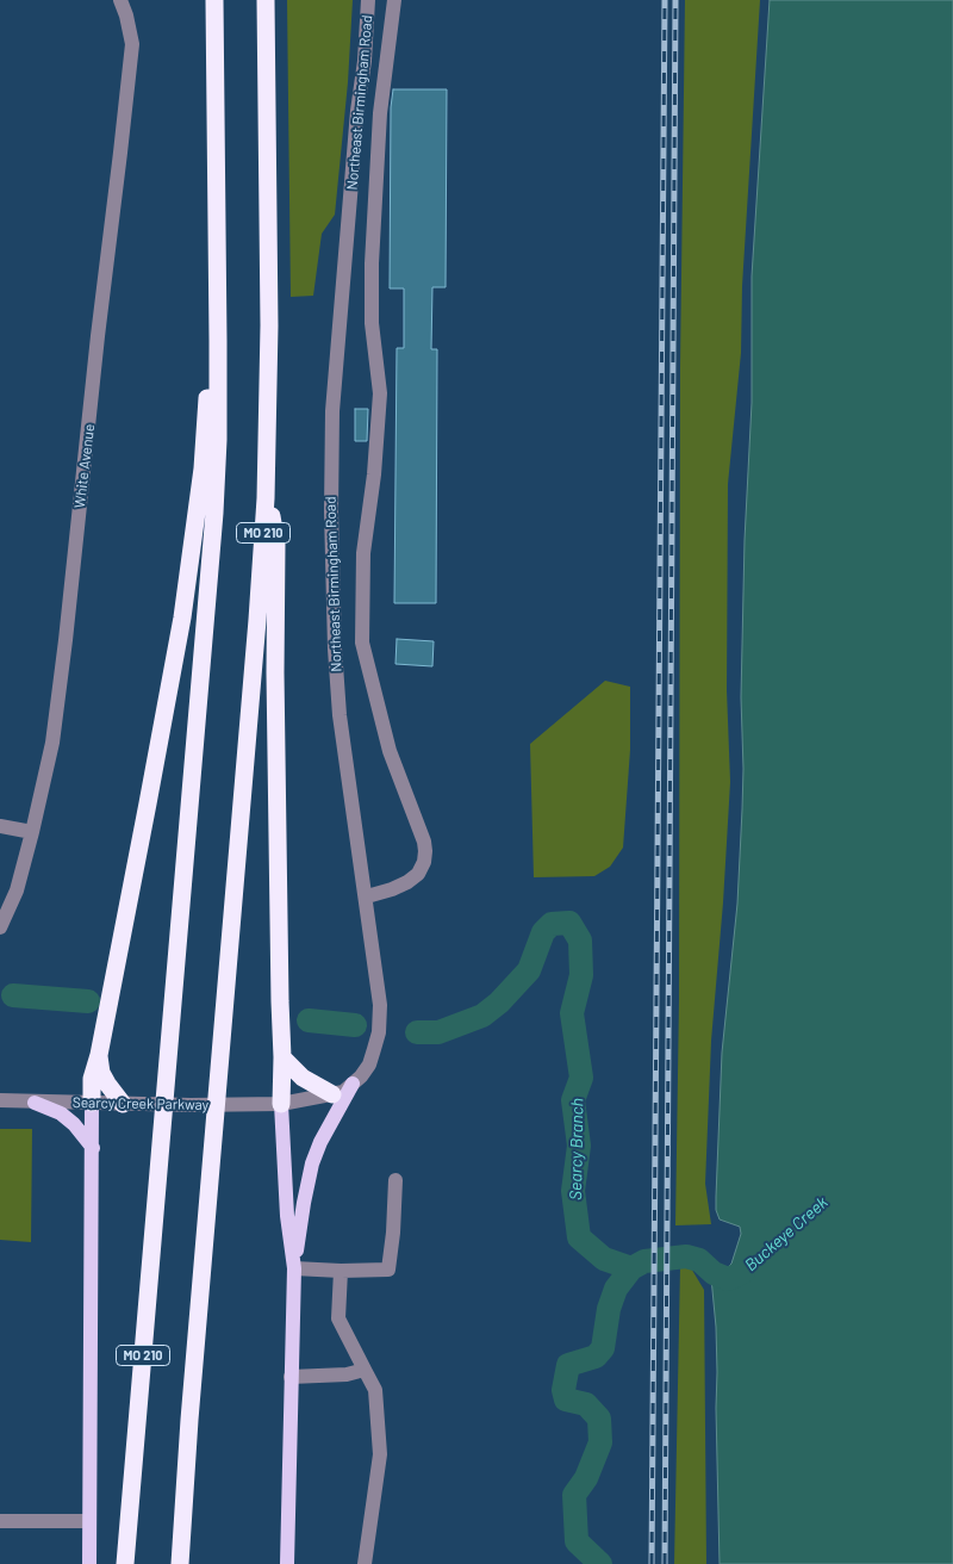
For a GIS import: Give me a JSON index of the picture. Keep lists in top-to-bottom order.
{
  "streets": {
    "highway": ["MO 210"],
    "street": ["Northeast Birmingham Road", "White Avenue", "Searcy Creek Parkway"]
  },
  "crossings": [
    ["Northeast Birmingham Road", "Searcy Creek Parkway"]
  ],
  "water": ["Searcy Branch", "Buckeye Creek"]
}
